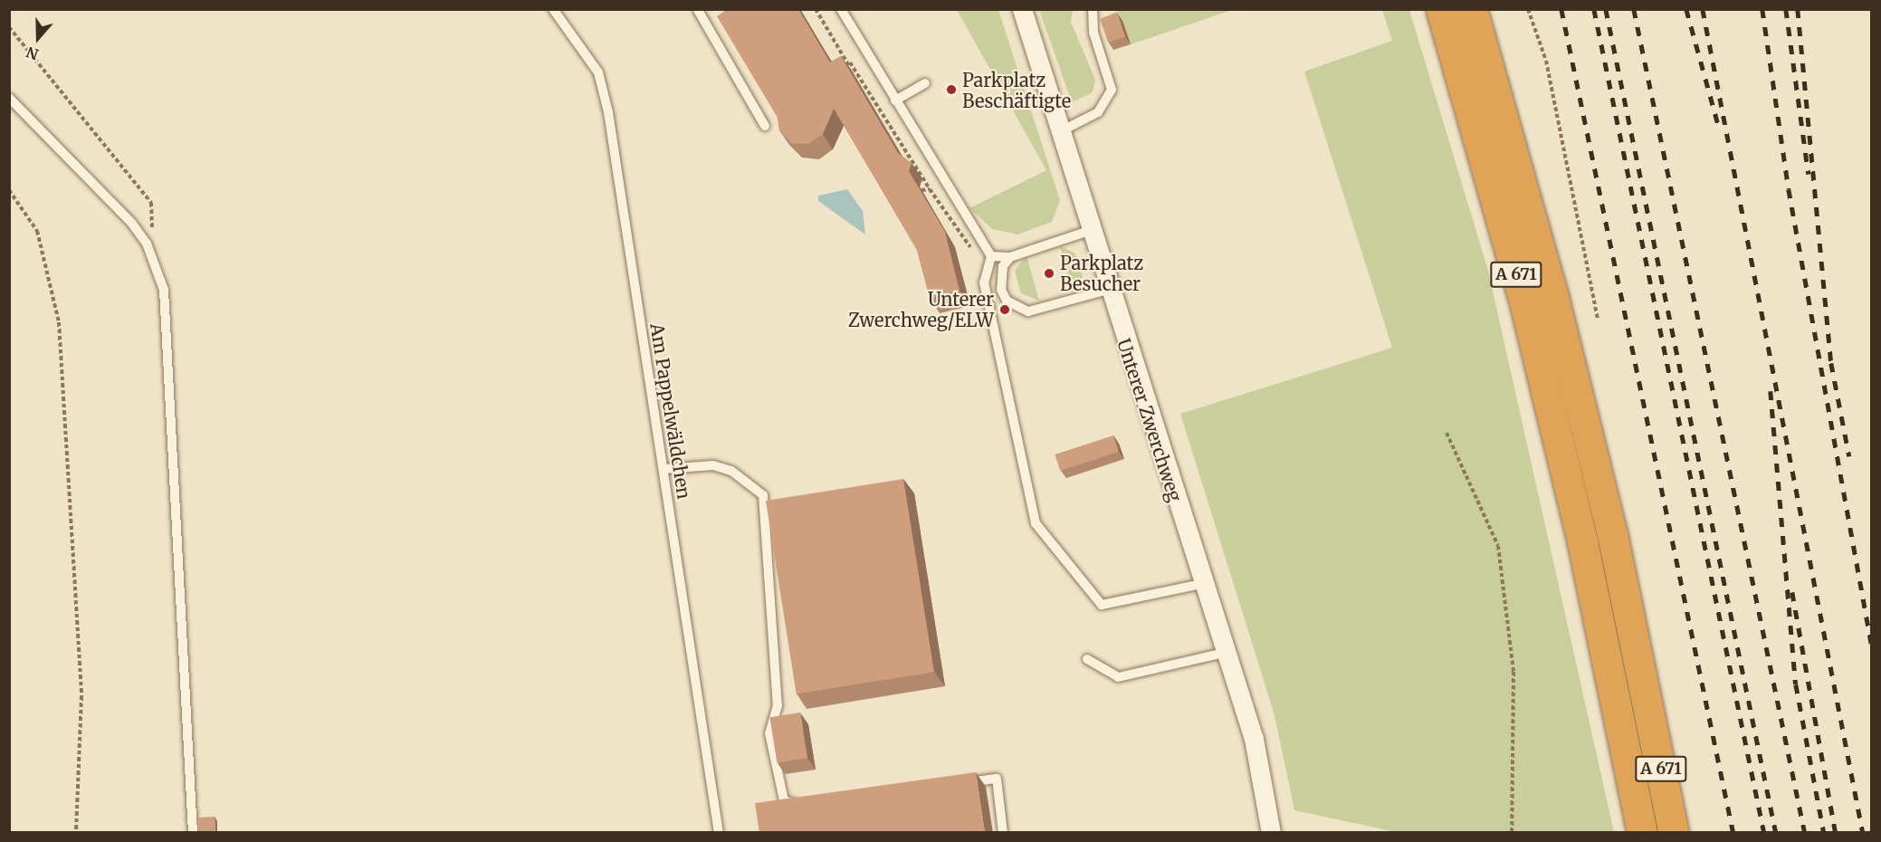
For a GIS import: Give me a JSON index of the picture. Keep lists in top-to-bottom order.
{
  "streets": {
    "highway": ["A 671"],
    "street": ["Unterer Zwerchweg"],
    "lane": ["Am Pappelwäldchen"]
  },
  "places": ["Parkplatz Beschäftigte", "Parkplatz Besucher", "Unterer Zwerchweg/ELW"],
  "north": "bottom"
}
